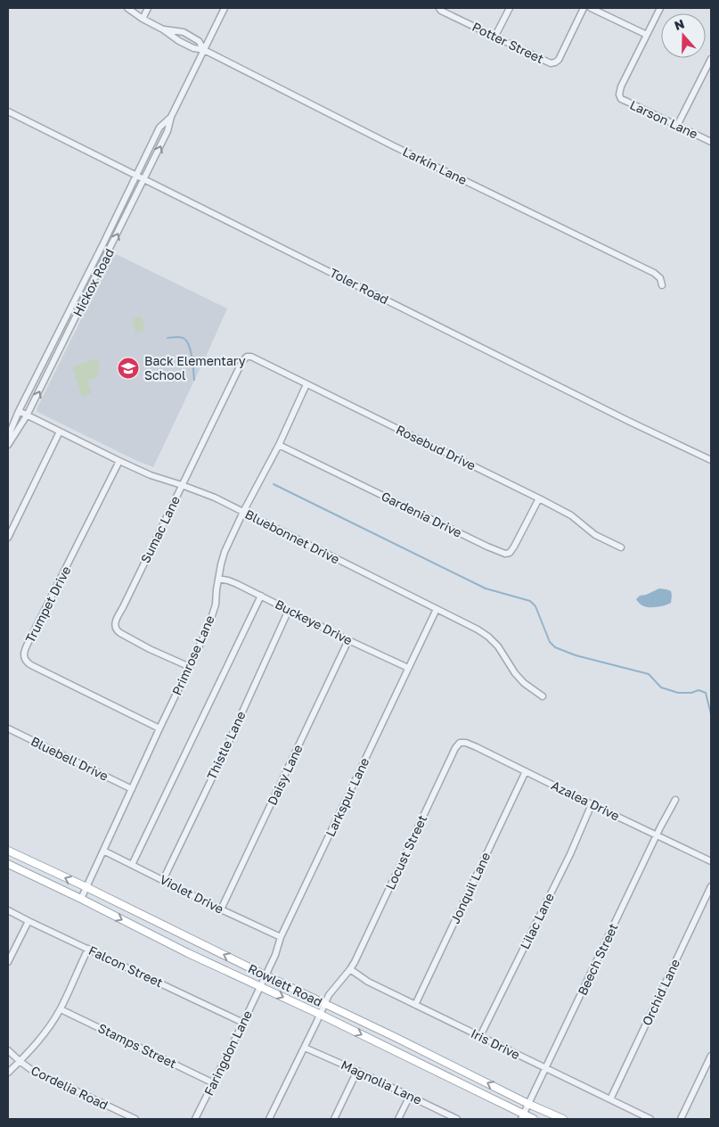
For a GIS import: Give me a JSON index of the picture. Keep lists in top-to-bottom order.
{
  "streets": {
    "main road": ["Rowlett Road"],
    "street": [
      "Potter Street",
      "Larson Lane",
      "Larkin Lane",
      "Hickox Road",
      "Toler Road",
      "Rosebud Drive",
      "Gardenia Drive",
      "Sumac Lane",
      "Bluebonnet Drive",
      "Trumpet Drive",
      "Buckeye Drive",
      "Primrose Lane",
      "Thistle Lane",
      "Bluebell Drive",
      "Daisy Lane",
      "Larkspur Lane",
      "Azalea Drive",
      "Locust Street",
      "Jonquil Lane",
      "Violet Drive",
      "Lilac Lane",
      "Beech Street",
      "Falcon Street",
      "Orchid Lane",
      "Iris Drive",
      "Stamps Street",
      "Faringdon Lane",
      "Magnolia Lane",
      "Cordelia Road"
    ]
  },
  "crossings": [
    ["Larkin Lane", "Hickox Road"],
    ["Hickox Road", "Toler Road"],
    ["Hickox Road", "Bluebonnet Drive"],
    ["Rosebud Drive", "Gardenia Drive"],
    ["Rosebud Drive", "Sumac Lane"],
    ["Rosebud Drive", "Primrose Lane"],
    ["Gardenia Drive", "Primrose Lane"],
    ["Sumac Lane", "Bluebonnet Drive"],
    ["Sumac Lane", "Primrose Lane"],
    ["Bluebonnet Drive", "Trumpet Drive"],
    ["Bluebonnet Drive", "Primrose Lane"],
    ["Bluebonnet Drive", "Larkspur Lane"],
    ["Trumpet Drive", "Primrose Lane"],
    ["Buckeye Drive", "Primrose Lane"],
    ["Buckeye Drive", "Thistle Lane"],
    ["Buckeye Drive", "Daisy Lane"],
    ["Buckeye Drive", "Larkspur Lane"],
    ["Primrose Lane", "Bluebell Drive"],
    ["Primrose Lane", "Violet Drive"],
    ["Primrose Lane", "Rowlett Road"],
    ["Thistle Lane", "Violet Drive"],
    ["Daisy Lane", "Violet Drive"],
    ["Larkspur Lane", "Violet Drive"],
    ["Larkspur Lane", "Rowlett Road"],
    ["Larkspur Lane", "Faringdon Lane"],
    ["Azalea Drive", "Locust Street"],
    ["Azalea Drive", "Jonquil Lane"],
    ["Azalea Drive", "Lilac Lane"],
    ["Azalea Drive", "Beech Street"],
    ["Locust Street", "Iris Drive"],
    ["Jonquil Lane", "Iris Drive"],
    ["Lilac Lane", "Iris Drive"],
    ["Beech Street", "Rowlett Road"],
    ["Beech Street", "Iris Drive"],
    ["Falcon Street", "Faringdon Lane"],
    ["Rowlett Road", "Faringdon Lane"],
    ["Orchid Lane", "Iris Drive"],
    ["Stamps Street", "Faringdon Lane"]
  ],
  "places": {
    "school or university": ["Back Elementary School"]
  },
  "north": "top"
}
